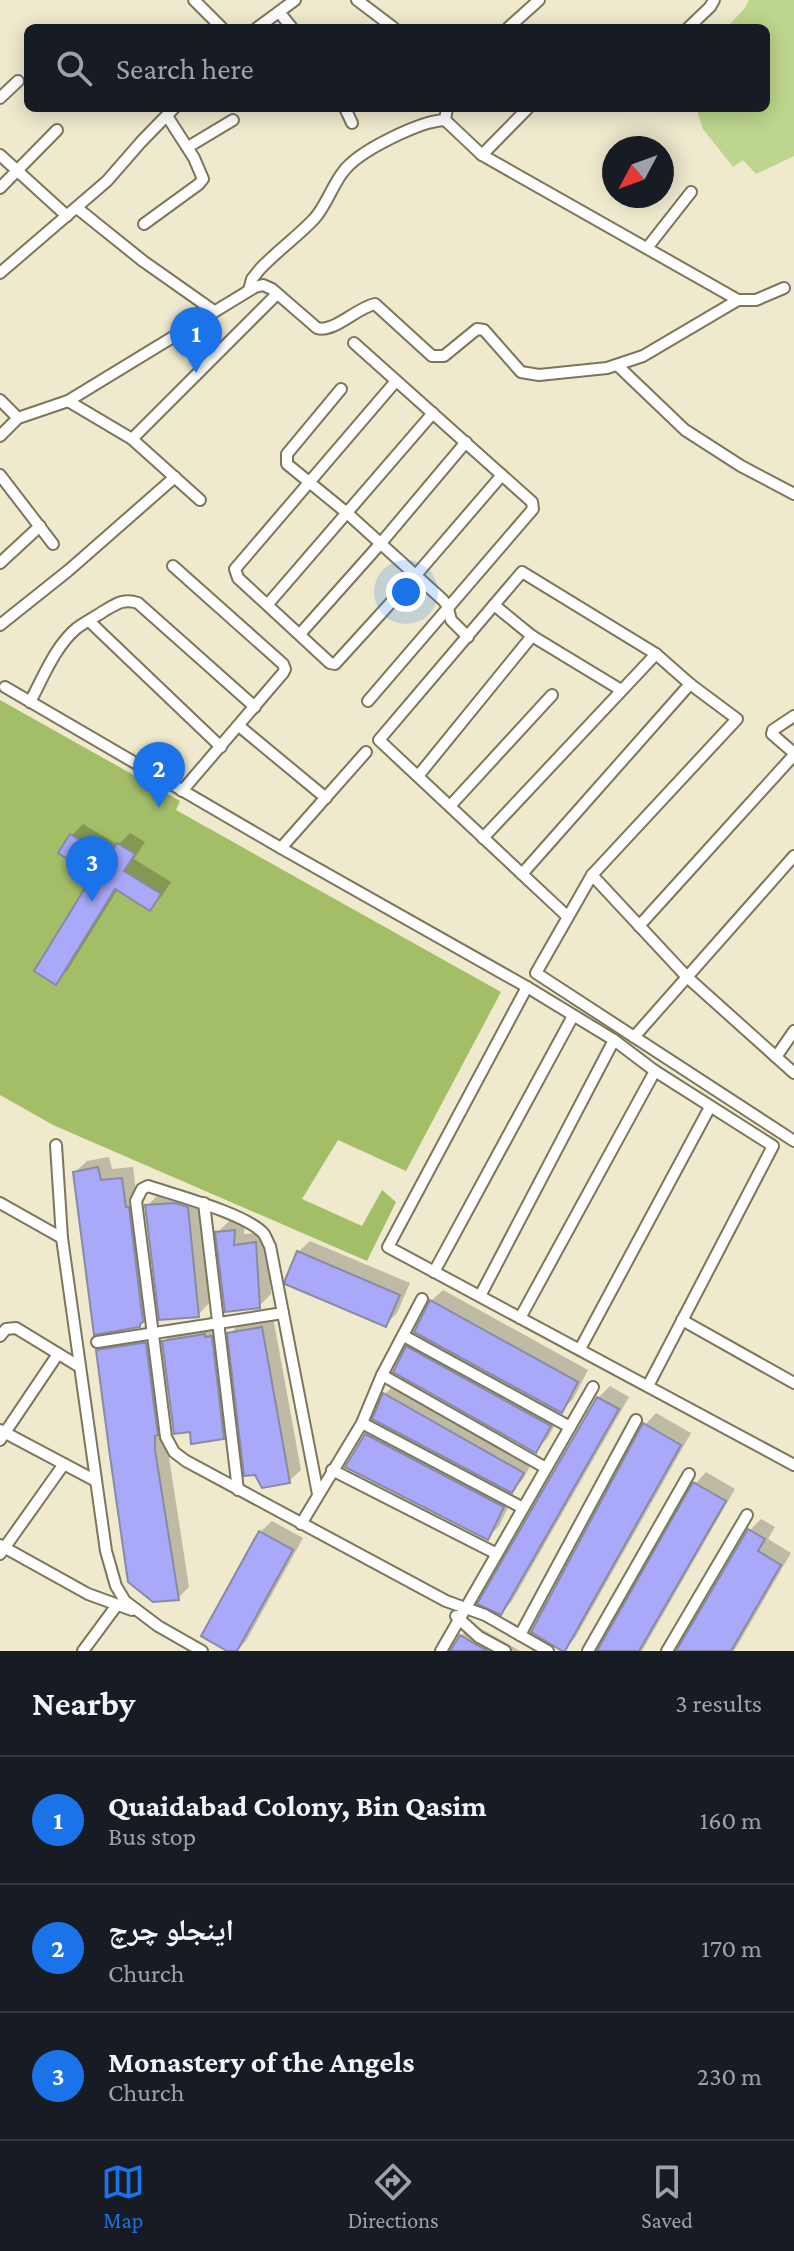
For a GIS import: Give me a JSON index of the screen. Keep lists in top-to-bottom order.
{
  "north": "bottom left",
  "page": {
    "search": "Search here",
    "pins": ["1", "2", "3"],
    "heading": ["Nearby", "3 results"],
    "list": [
      {
        "mark": "1",
        "name": "Quaidabad Colony, Bin Qasim",
        "note": "Bus stop",
        "value": "160 m"
      },
      {
        "mark": "2",
        "name": "اینجلو چرچ",
        "note": "Church",
        "value": "170 m"
      },
      {
        "mark": "3",
        "name": "Monastery of the Angels",
        "note": "Church",
        "value": "230 m"
      }
    ],
    "nav": ["Map", "Directions", "Saved"]
  }
}
